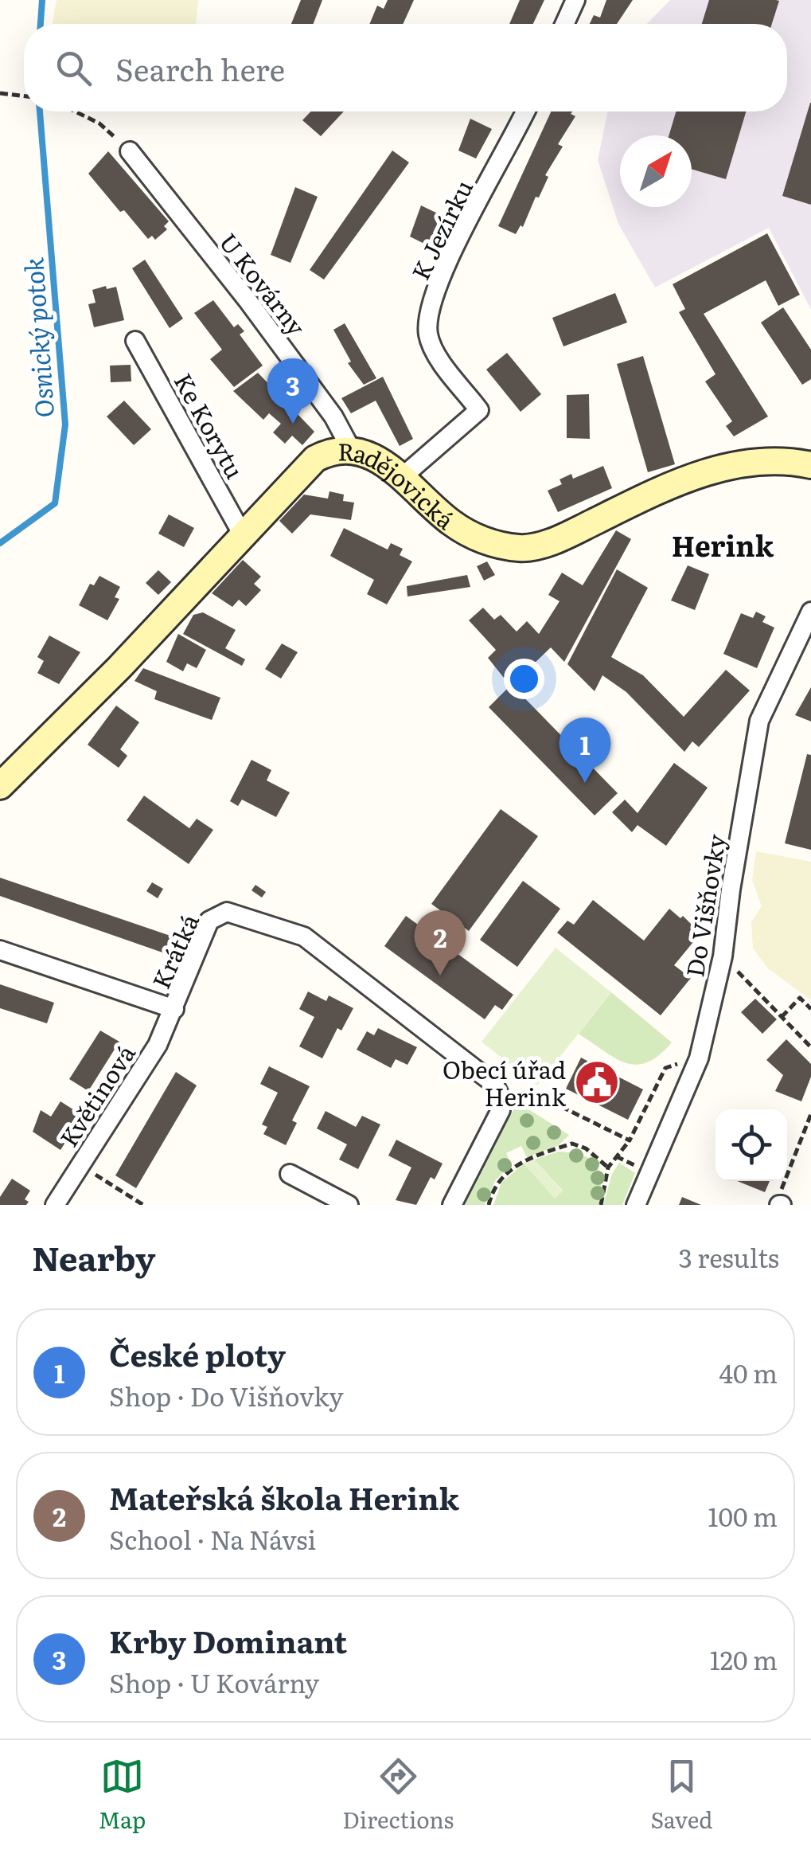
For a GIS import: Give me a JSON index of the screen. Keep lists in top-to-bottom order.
{
  "streets": {
    "street": [
      "K Jezírku",
      "U Kovárny",
      "Ke Korytu",
      "Radějovická",
      "Do Višňovky",
      "Krátká",
      "Květinová"
    ]
  },
  "crossings": [
    ["K Jezírku", "Radějovická"],
    ["U Kovárny", "Radějovická"],
    ["Ke Korytu", "Radějovická"],
    ["Krátká", "Květinová"]
  ],
  "districts": ["Herink"],
  "water": ["Osnický potok"],
  "places": {
    "public building": ["Obecí úřad Herink"]
  },
  "north": "top right",
  "page": {
    "search": "Search here",
    "pins": ["3", "1", "2"],
    "heading": ["Nearby", "3 results"],
    "list": [
      {
        "mark": "1",
        "name": "České ploty",
        "note": "Shop · Do Višňovky",
        "value": "40 m"
      },
      {
        "mark": "2",
        "name": "Mateřská škola Herink",
        "note": "School · Na Návsi",
        "value": "100 m"
      },
      {
        "mark": "3",
        "name": "Krby Dominant",
        "note": "Shop · U Kovárny",
        "value": "120 m"
      }
    ],
    "nav": ["Map", "Directions", "Saved"]
  }
}
